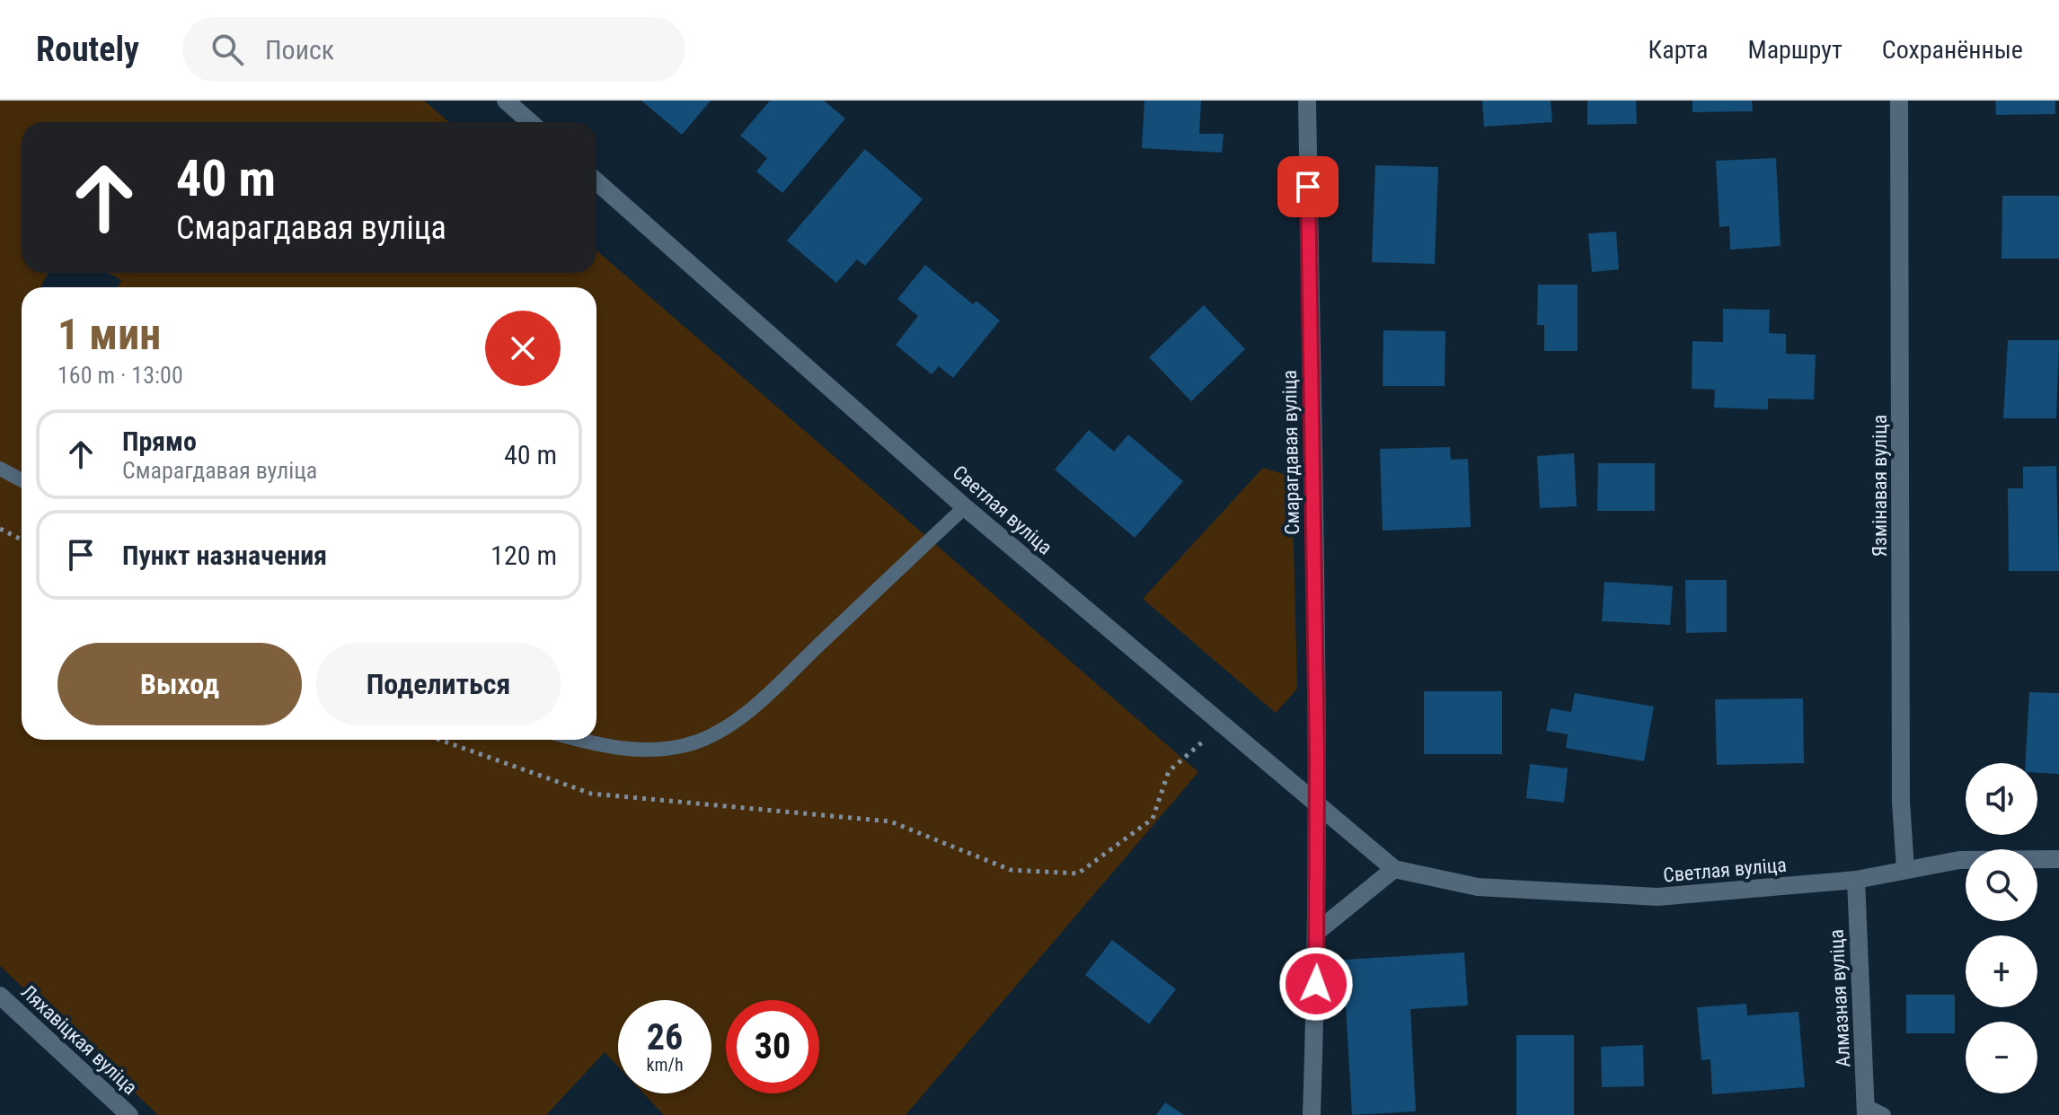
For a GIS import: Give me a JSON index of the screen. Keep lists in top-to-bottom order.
{
  "streets": {
    "street": [
      "Смарагдавая вуліца",
      "Язмінавая вуліца",
      "Светлая вуліца",
      "Алмазная вуліца",
      "Ляхавіцкая вуліца"
    ]
  },
  "crossings": [
    ["Смарагдавая вуліца", "Светлая вуліца"],
    ["Язмінавая вуліца", "Светлая вуліца"],
    ["Светлая вуліца", "Алмазная вуліца"]
  ],
  "page": {
    "header": "Routely",
    "search": "Поиск",
    "nav": ["Карта", "Маршрут", "Сохранённые"],
    "turn": ["40 m", "Смарагдавая вуліца"],
    "heading": ["1 мин", "160 m · 13:00"],
    "list": [
      {
        "name": "Прямо",
        "note": "Смарагдавая вуліца",
        "value": "40 m"
      },
      {
        "name": "Пункт назначения",
        "value": "120 m"
      }
    ],
    "buttons": ["Выход", "Поделиться"],
    "map_buttons": ["+", "−"],
    "speed": "26 km/h",
    "limit": "30"
  }
}
